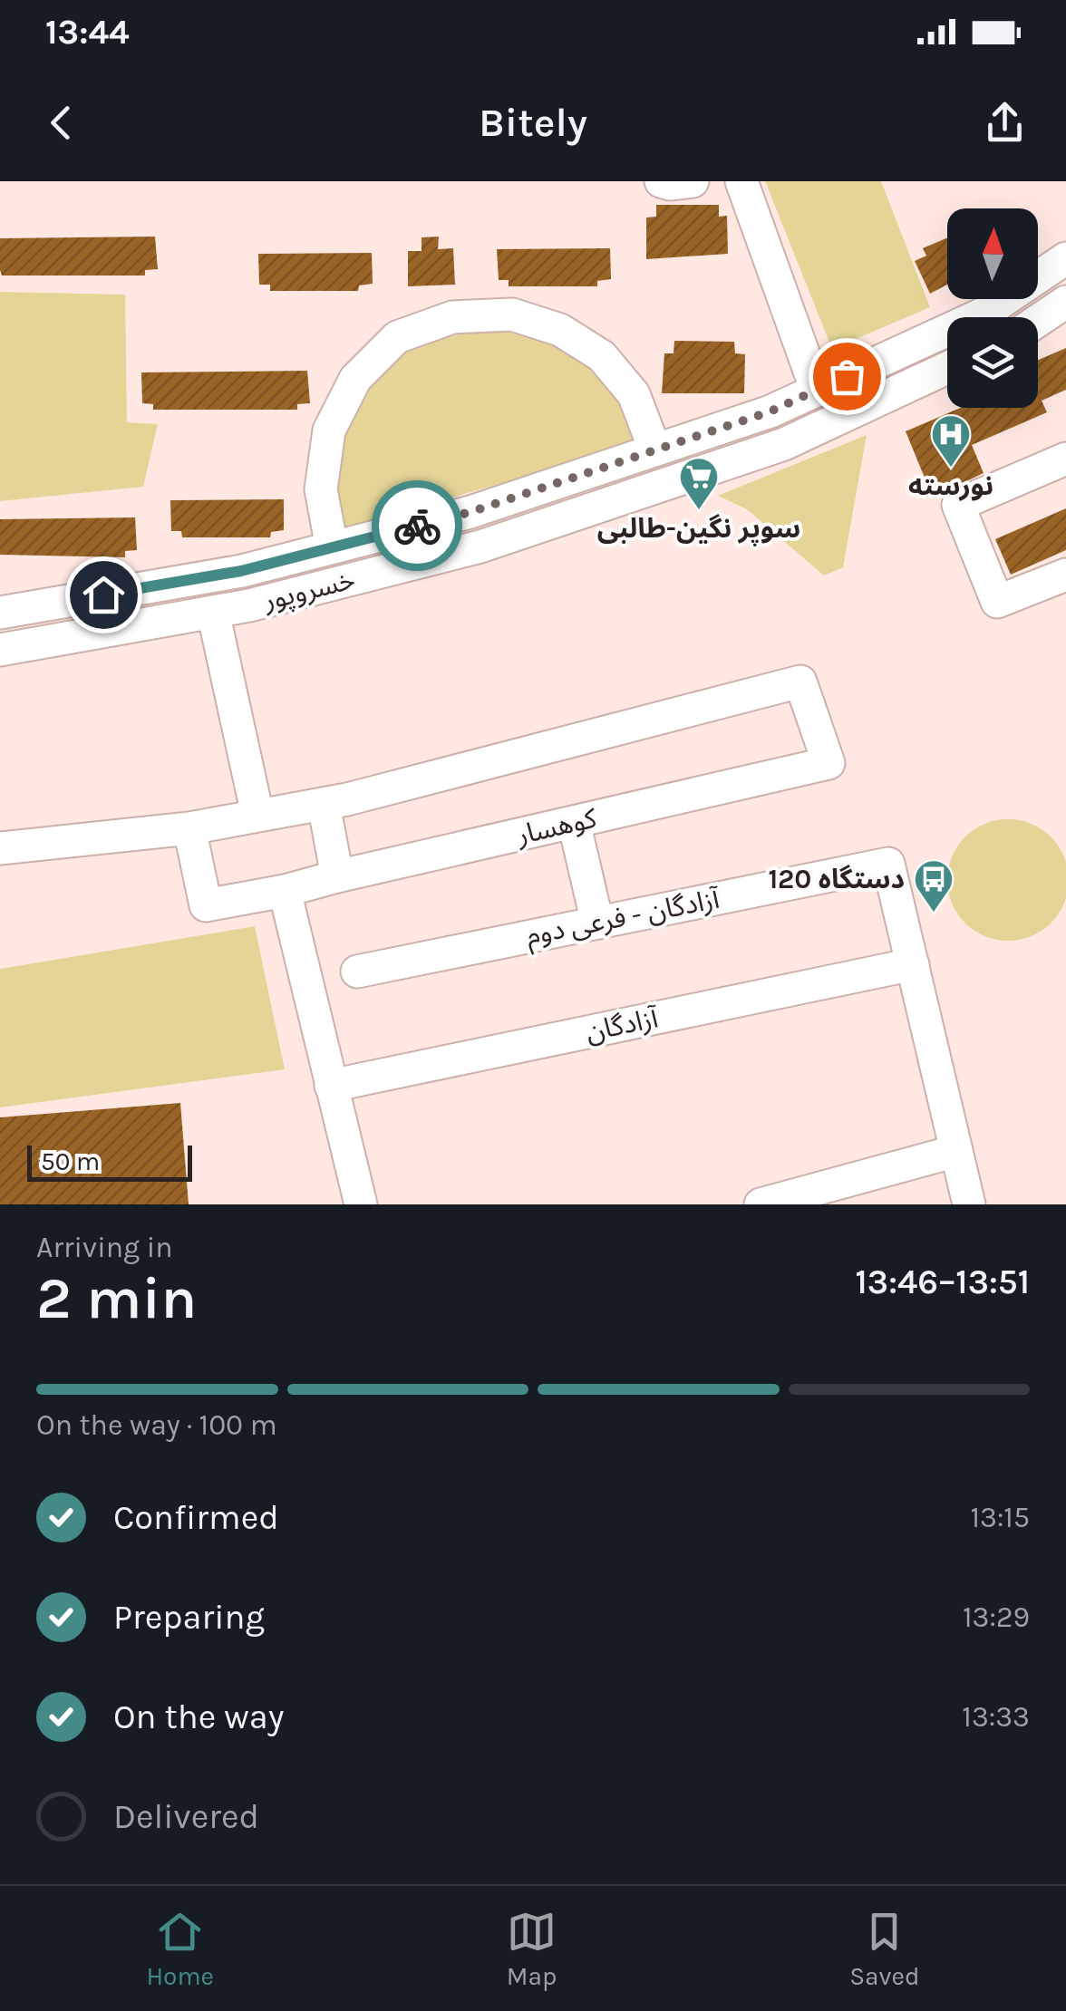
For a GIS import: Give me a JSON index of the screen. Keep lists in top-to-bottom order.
{
  "streets": {
    "street": [
      "خسروپور",
      "کوهسار",
      "آزادگان - فرعی دوم",
      "آزادگان"
    ]
  },
  "crossings": [
    ["آزادگان - فرعی دوم", "آزادگان"]
  ],
  "places": {
    "hospital": ["نورسته"],
    "supermarket": ["سوپر نگین-طالبی"],
    "bus stop": ["120 دستگاه"]
  },
  "scale_bar": "50 m",
  "north": "top",
  "page": {
    "status": "13:44",
    "header": "Bitely",
    "scale": "50 m",
    "heading": ["2 min", "Arriving in", "13:46–13:51"],
    "bar": "On the way · 100 m",
    "list": [
      ["Confirmed", "13:15"],
      ["Preparing", "13:29"],
      ["On the way", "13:33"],
      "Delivered"
    ],
    "tabs": ["Home", "Map", "Saved"]
  }
}
